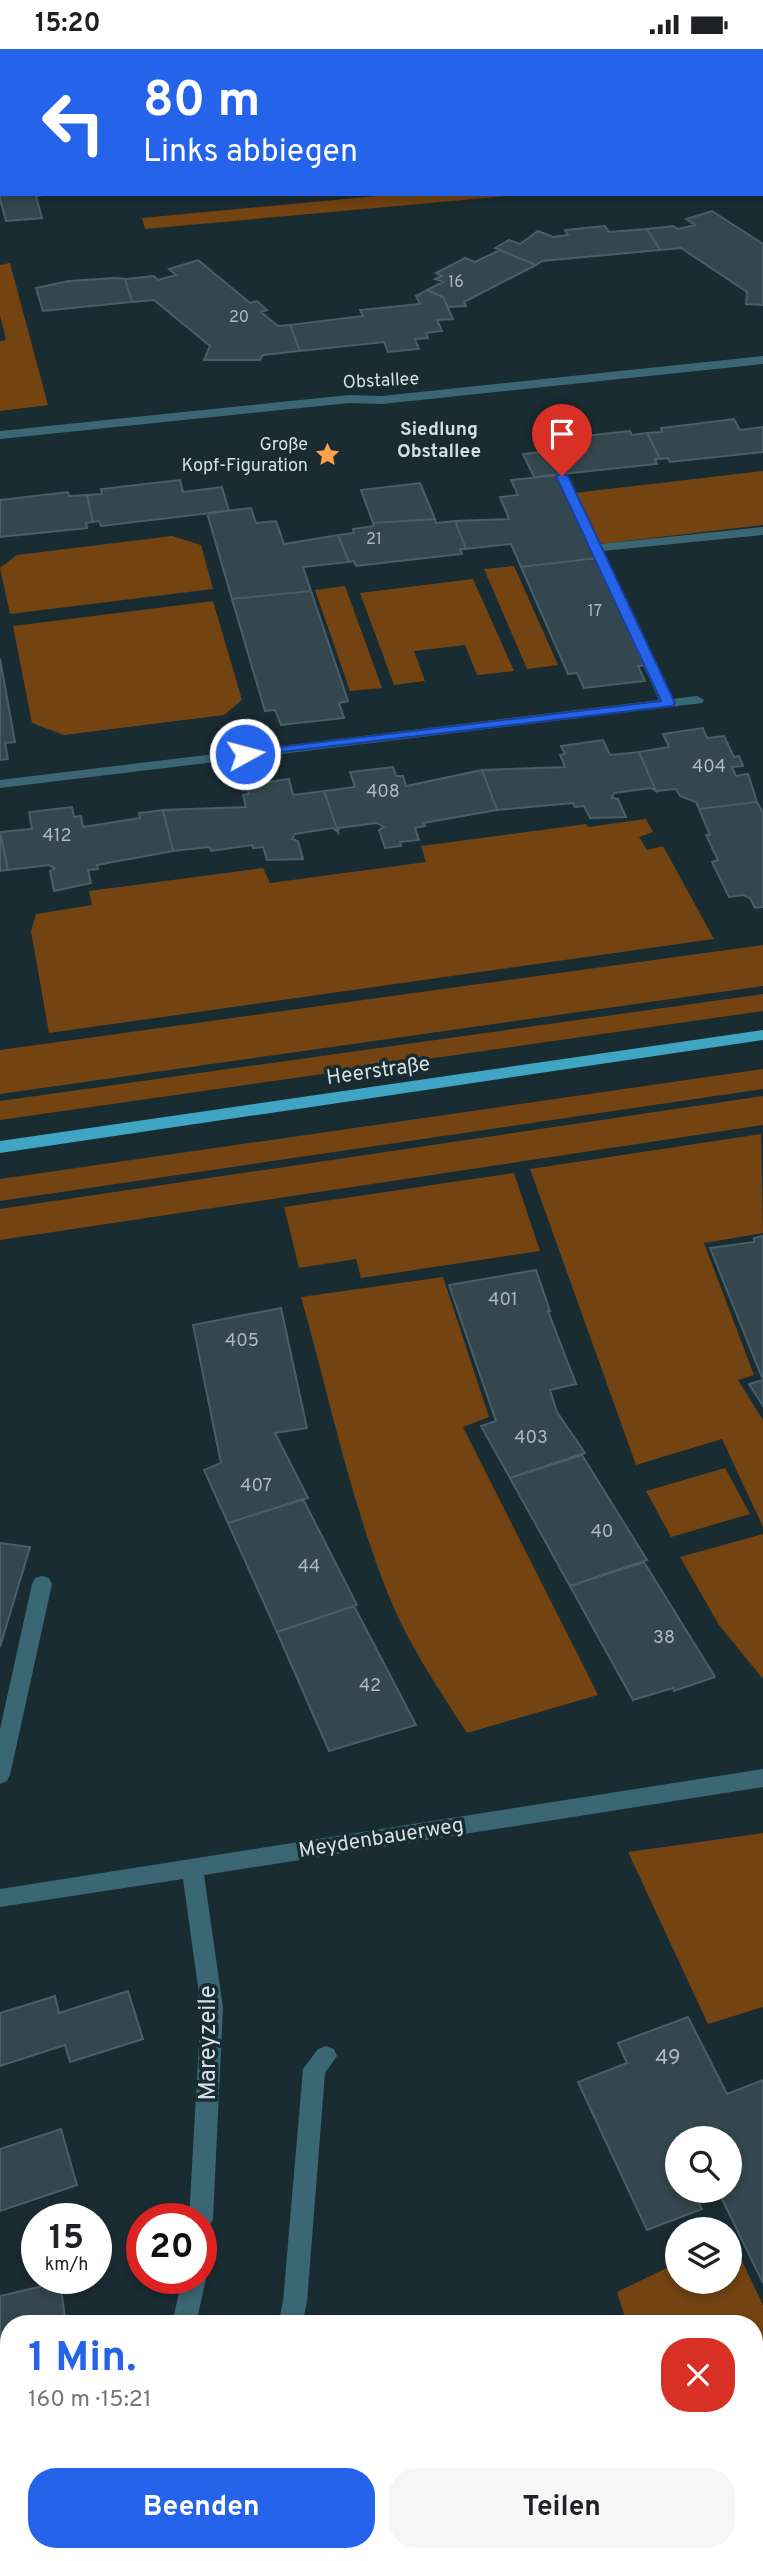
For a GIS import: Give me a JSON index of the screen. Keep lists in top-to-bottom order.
{
  "streets": {
    "main road": ["Heerstraße"],
    "street": ["Obstallee", "Meydenbauerweg", "Mareyzeile"]
  },
  "crossings": [
    ["Meydenbauerweg", "Mareyzeile"]
  ],
  "districts": ["Siedlung Obstallee"],
  "places": {
    "place": ["Große Kopf-Figuration"]
  },
  "house_numbers": [
    "16",
    "20",
    "21",
    "17",
    "404",
    "408",
    "412",
    "401",
    "405",
    "403",
    "407",
    "40",
    "44",
    "38",
    "42",
    "49"
  ],
  "page": {
    "status": "15:20",
    "turn": ["80 m", "Links abbiegen"],
    "speed": "15 km/h",
    "limit": "20",
    "heading": ["1 Min.", "160 m · 15:21"],
    "buttons": ["Beenden", "Teilen"]
  }
}
